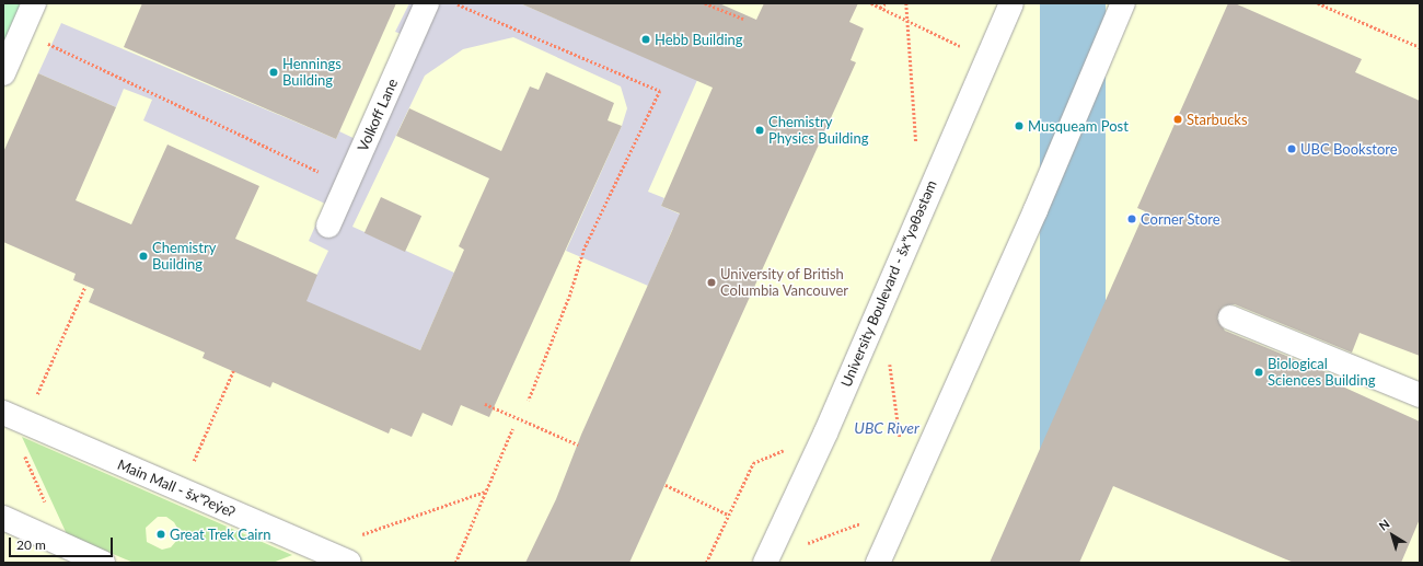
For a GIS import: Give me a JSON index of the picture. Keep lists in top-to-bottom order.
{
  "streets": {
    "street": ["Volkoff Lane", "University Boulevard - šxʷyəθəstəm", "Main Mall - šxʷʔey̓eʔ"]
  },
  "water": ["UBC River"],
  "places": [
    "Hebb Building",
    "Hennings Building",
    "Starbucks",
    "Musqueam Post",
    "Chemistry Physics Building",
    "UBC Bookstore",
    "Corner Store",
    "Chemistry Building",
    "University of British Columbia Vancouver",
    "Biological Sciences Building",
    "Great Trek Cairn"
  ],
  "scale_bar": "20 m",
  "north": "top left"
}
